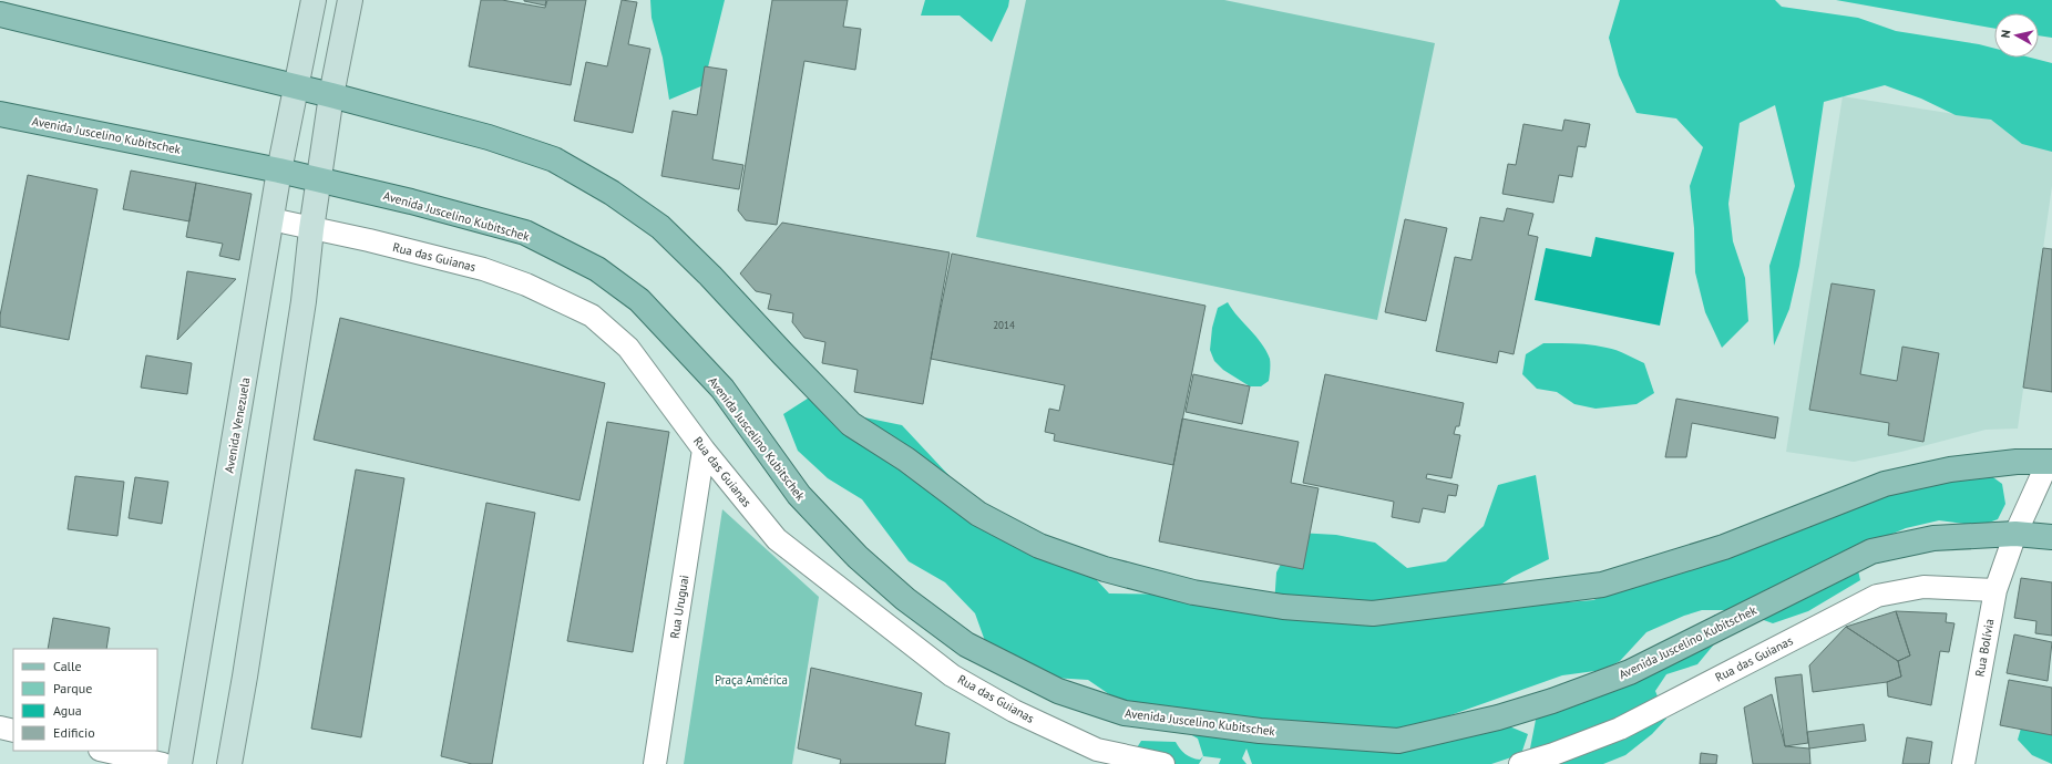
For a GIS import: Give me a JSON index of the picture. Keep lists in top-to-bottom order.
{
  "streets": {
    "main road": ["Avenida Juscelino Kubitschek", "Avenida Venezuela"],
    "street": ["Rua das Guianas", "Rua Uruguai", "Rua Bolívia"]
  },
  "crossings": [
    ["Avenida Juscelino Kubitschek", "Avenida Venezuela"],
    ["Avenida Juscelino Kubitschek", "Rua Bolívia"],
    ["Rua das Guianas", "Avenida Venezuela"],
    ["Rua das Guianas", "Rua Uruguai"],
    ["Rua das Guianas", "Rua Bolívia"]
  ],
  "parks": ["Praça América"],
  "house_numbers": ["2014"],
  "legend": [
    "Calle",
    "Parque",
    "Agua",
    "Edificio"
  ],
  "north": "left"
}
